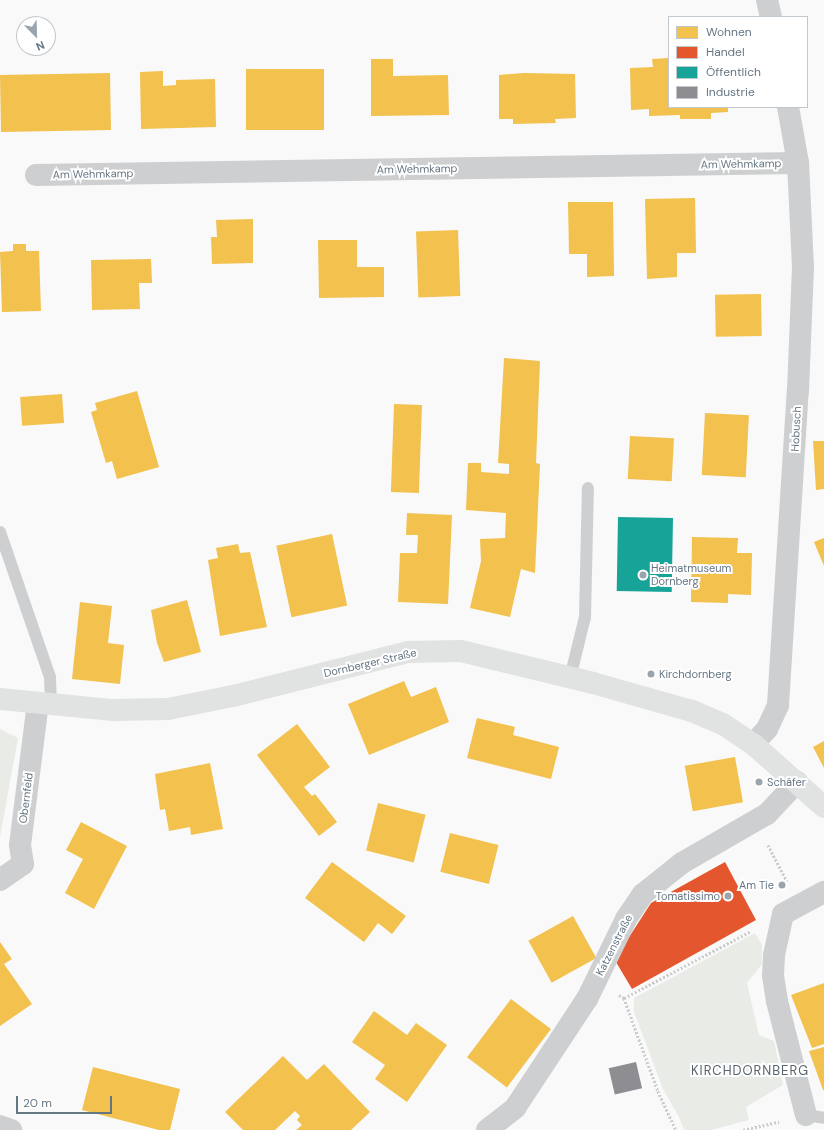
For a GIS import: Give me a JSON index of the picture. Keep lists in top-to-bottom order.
{
  "streets": {
    "street": [
      "Am Wehmkamp",
      "Hobusch",
      "Dornberger Straße",
      "Obernfeld",
      "Katzenstraße"
    ]
  },
  "crossings": [
    ["Am Wehmkamp", "Hobusch"],
    ["Hobusch", "Dornberger Straße"],
    ["Dornberger Straße", "Obernfeld"],
    ["Dornberger Straße", "Katzenstraße"]
  ],
  "districts": ["KIRCHDORNBERG"],
  "places": [
    "Heimatmuseum Dornberg",
    "Kirchdornberg",
    "Schäfer",
    "Am Tie",
    "Tomatissimo"
  ],
  "legend": [
    "Wohnen",
    "Handel",
    "Öffentlich",
    "Industrie"
  ],
  "scale_bar": "20 m",
  "north": "bottom right"
}
